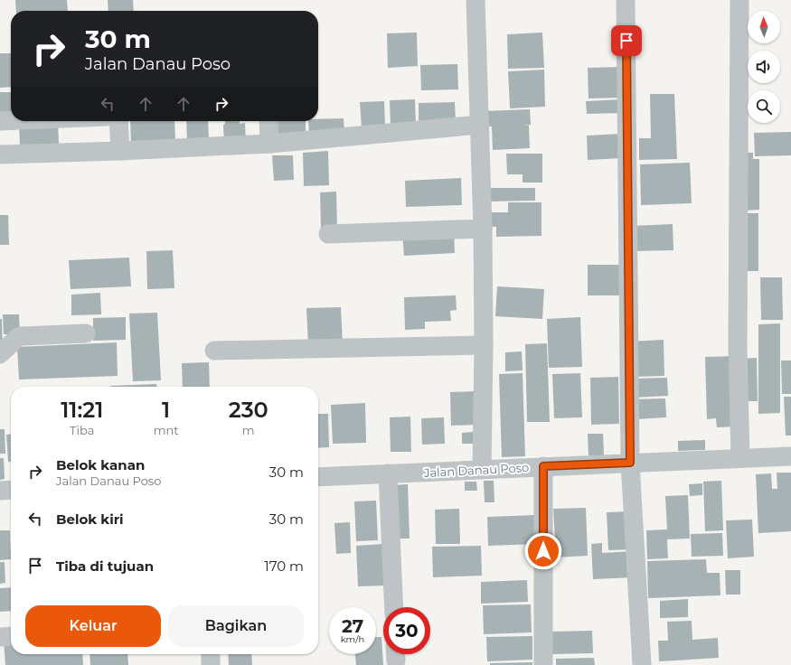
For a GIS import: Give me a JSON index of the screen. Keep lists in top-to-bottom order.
{
  "streets": {
    "street": ["Jalan Danau Poso"]
  },
  "north": "top",
  "page": {
    "turn": ["30 m", "Jalan Danau Poso"],
    "eta": [
      "11:21",
      "Tiba",
      "1",
      "mnt",
      "230",
      "m"
    ],
    "list": [
      {
        "name": "Belok kanan",
        "note": "Jalan Danau Poso",
        "value": "30 m"
      },
      {
        "name": "Belok kiri",
        "value": "30 m"
      },
      {
        "name": "Tiba di tujuan",
        "value": "170 m"
      }
    ],
    "buttons": ["Keluar", "Bagikan"],
    "speed": "27 km/h",
    "limit": "30"
  }
}
